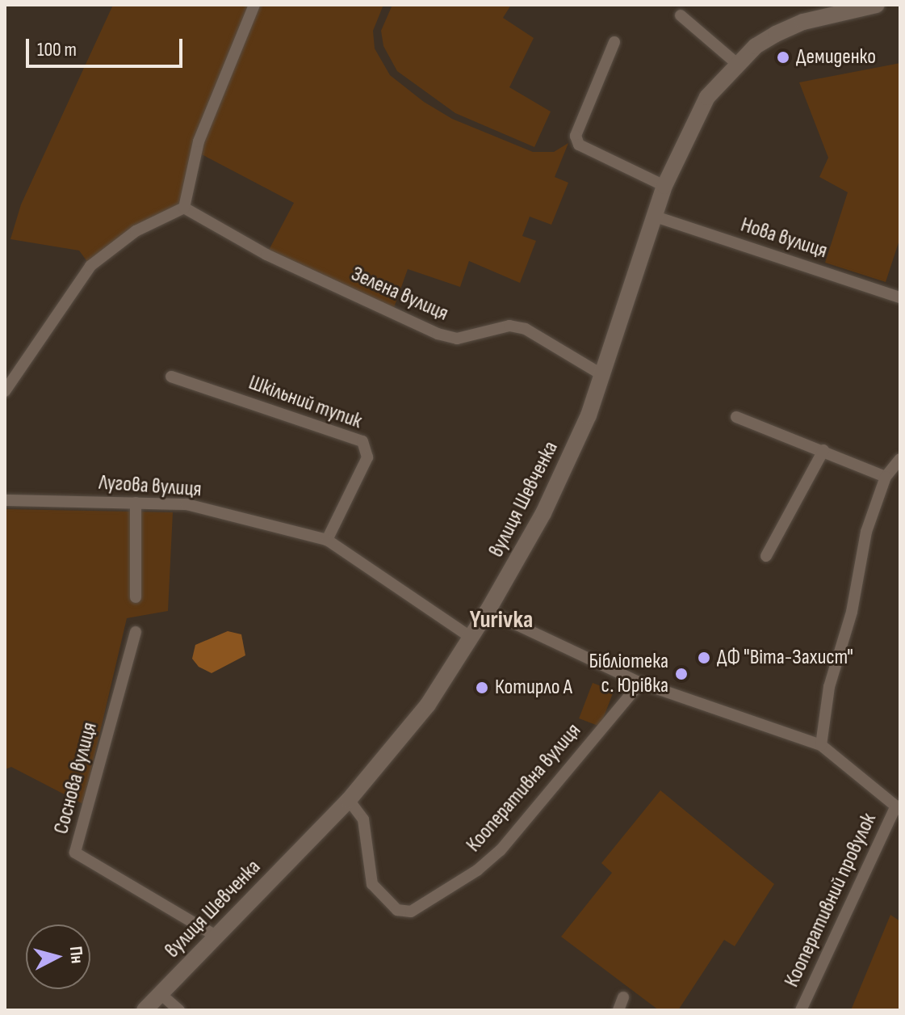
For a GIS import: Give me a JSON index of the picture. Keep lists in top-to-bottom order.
{
  "streets": {
    "street": [
      "Нова вулиця",
      "Зелена вулиця",
      "Шкільний тупик",
      "Лугова вулиця",
      "вулиця Шевченка",
      "Соснова вулиця",
      "Кооперативна вулиця",
      "Кооперативний провулок"
    ]
  },
  "crossings": [
    ["Нова вулиця", "вулиця Шевченка"],
    ["Зелена вулиця", "вулиця Шевченка"],
    ["Шкільний тупик", "Лугова вулиця"],
    ["Лугова вулиця", "вулиця Шевченка"],
    ["вулиця Шевченка", "Соснова вулиця"],
    ["вулиця Шевченка", "Кооперативна вулиця"]
  ],
  "districts": ["Yurivka"],
  "places": [
    "Демиденко",
    "ДФ \"Віта-Захист\"",
    "Бібліотека с. Юрівка",
    "Котирло А"
  ],
  "scale_bar": "100 m",
  "north": "right"
}
